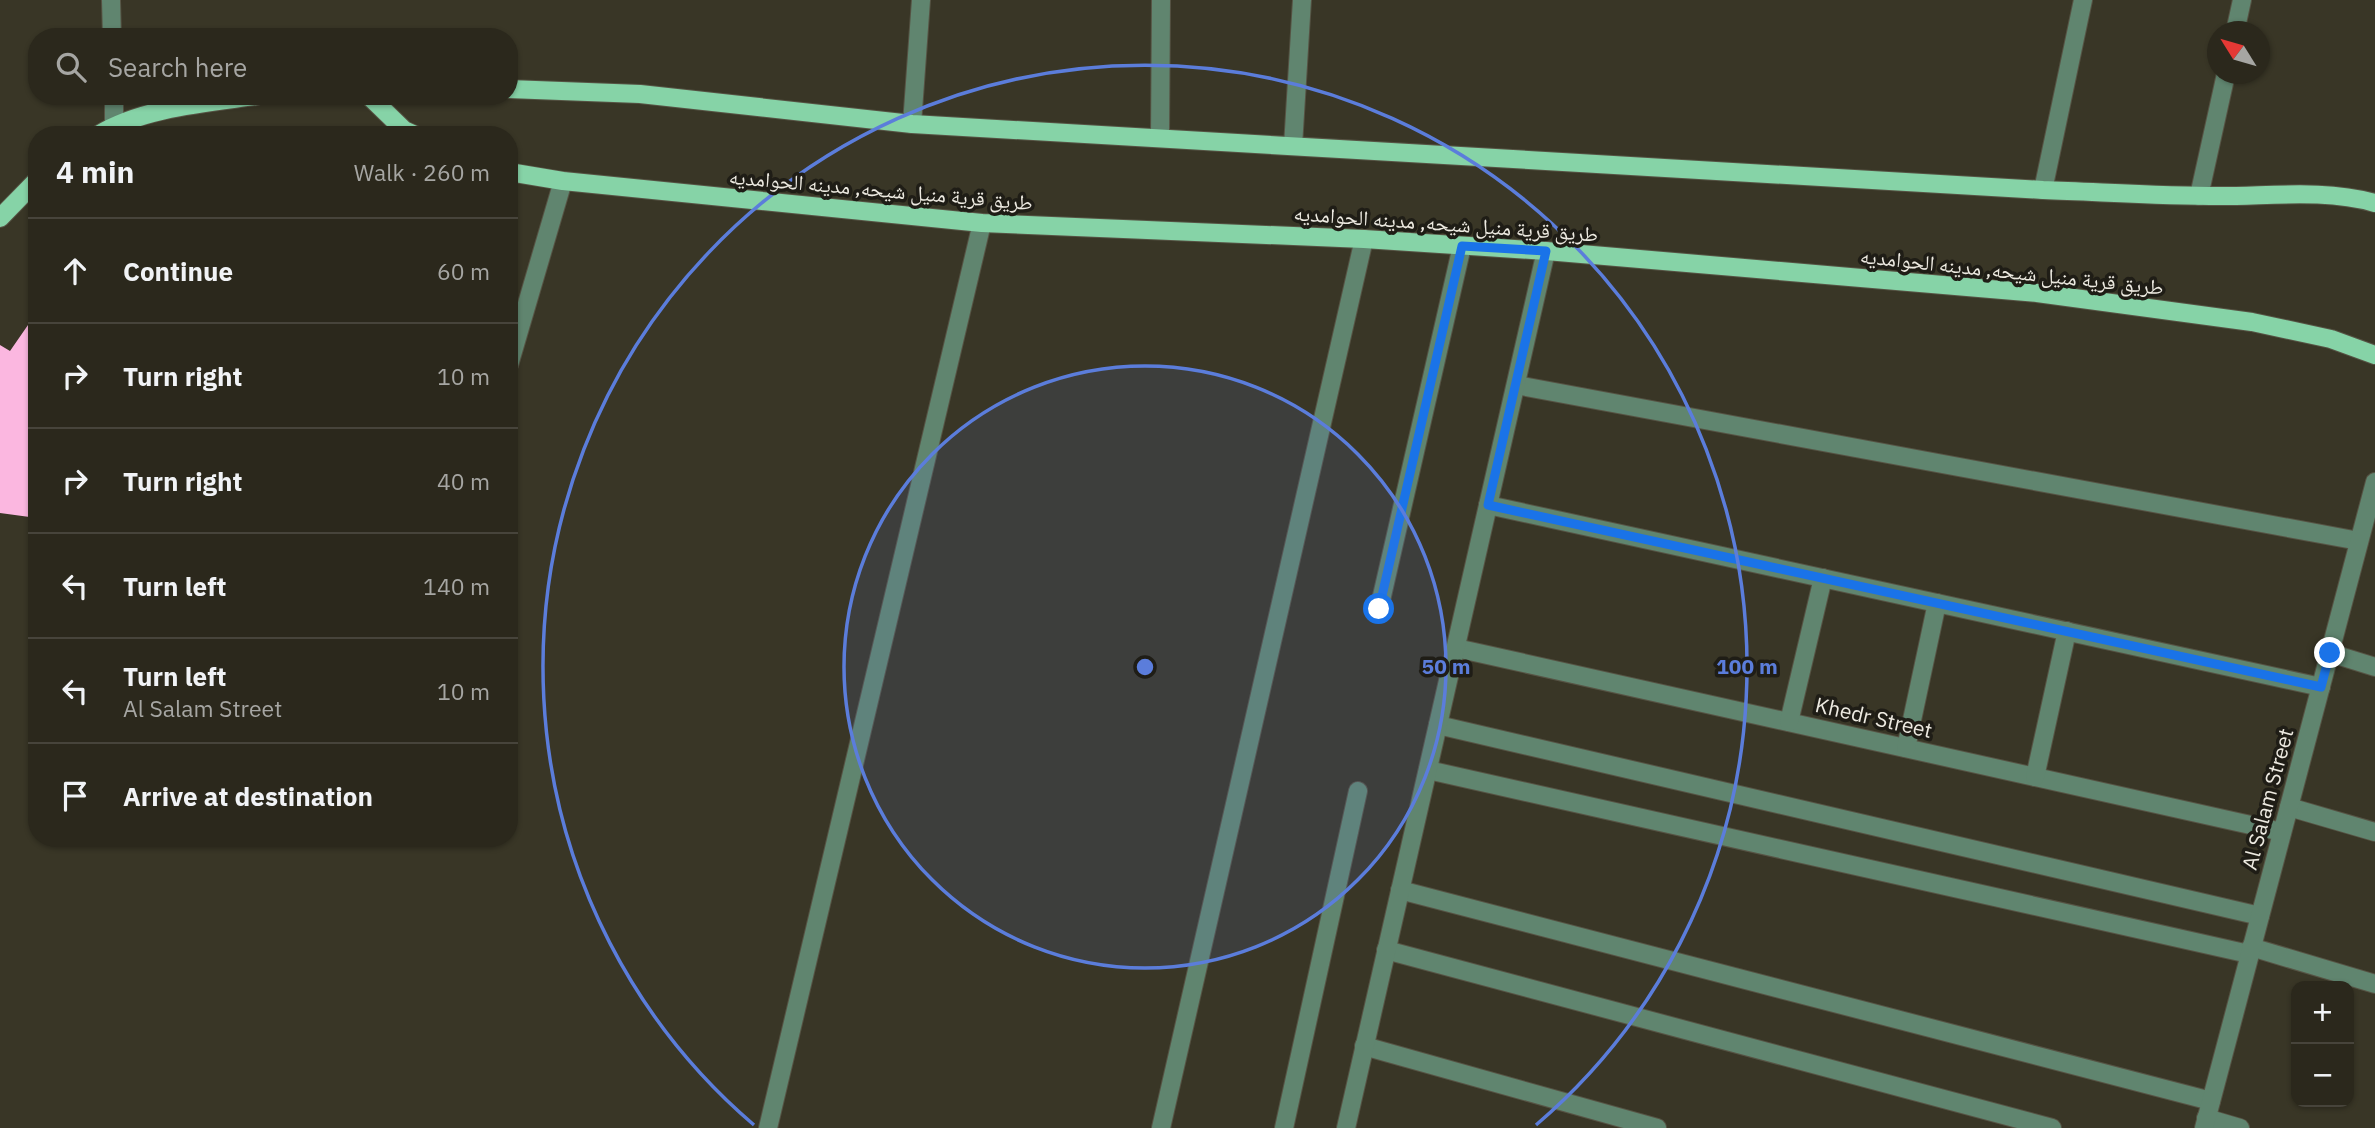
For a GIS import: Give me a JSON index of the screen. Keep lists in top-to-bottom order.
{
  "streets": {
    "main road": ["طريق قرية منيل شيحه, مدينه الحوامديه"],
    "street": ["Khedr Street", "Al Salam Street"]
  },
  "crossings": [
    ["Khedr Street", "Al Salam Street"]
  ],
  "north": "top left",
  "page": {
    "search": "Search here",
    "heading": ["4 min", "Walk · 260 m"],
    "list": [
      ["Continue", "60 m"],
      ["Turn right", "10 m"],
      ["Turn right", "40 m"],
      ["Turn left", "140 m"],
      ["Turn left", "Al Salam Street", "10 m"],
      "Arrive at destination"
    ],
    "map_buttons": ["+", "−"]
  },
  "rings": ["50 m", "100 m"]
}
